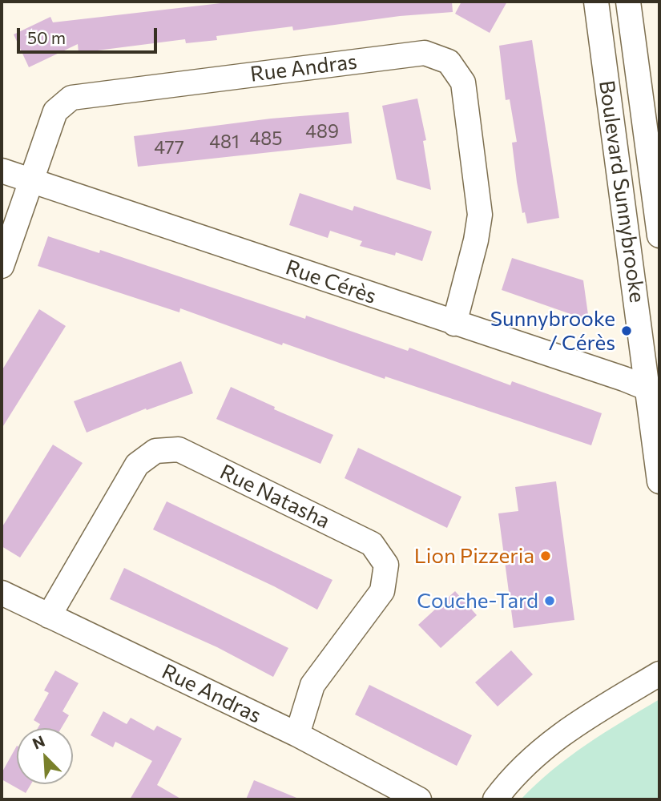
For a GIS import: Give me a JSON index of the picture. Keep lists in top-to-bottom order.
{
  "streets": {
    "street": [
      "Rue Andras",
      "Boulevard Sunnybrooke",
      "Rue Cérès",
      "Rue Natasha"
    ]
  },
  "crossings": [
    ["Rue Andras", "Rue Cérès"],
    ["Rue Andras", "Rue Natasha"],
    ["Boulevard Sunnybrooke", "Rue Cérès"]
  ],
  "places": ["Sunnybrooke / Cérès", "Lion Pizzeria", "Couche-Tard"],
  "house_numbers": [
    "489",
    "485",
    "481",
    "477"
  ],
  "scale_bar": "50 m",
  "north": "top left"
}
